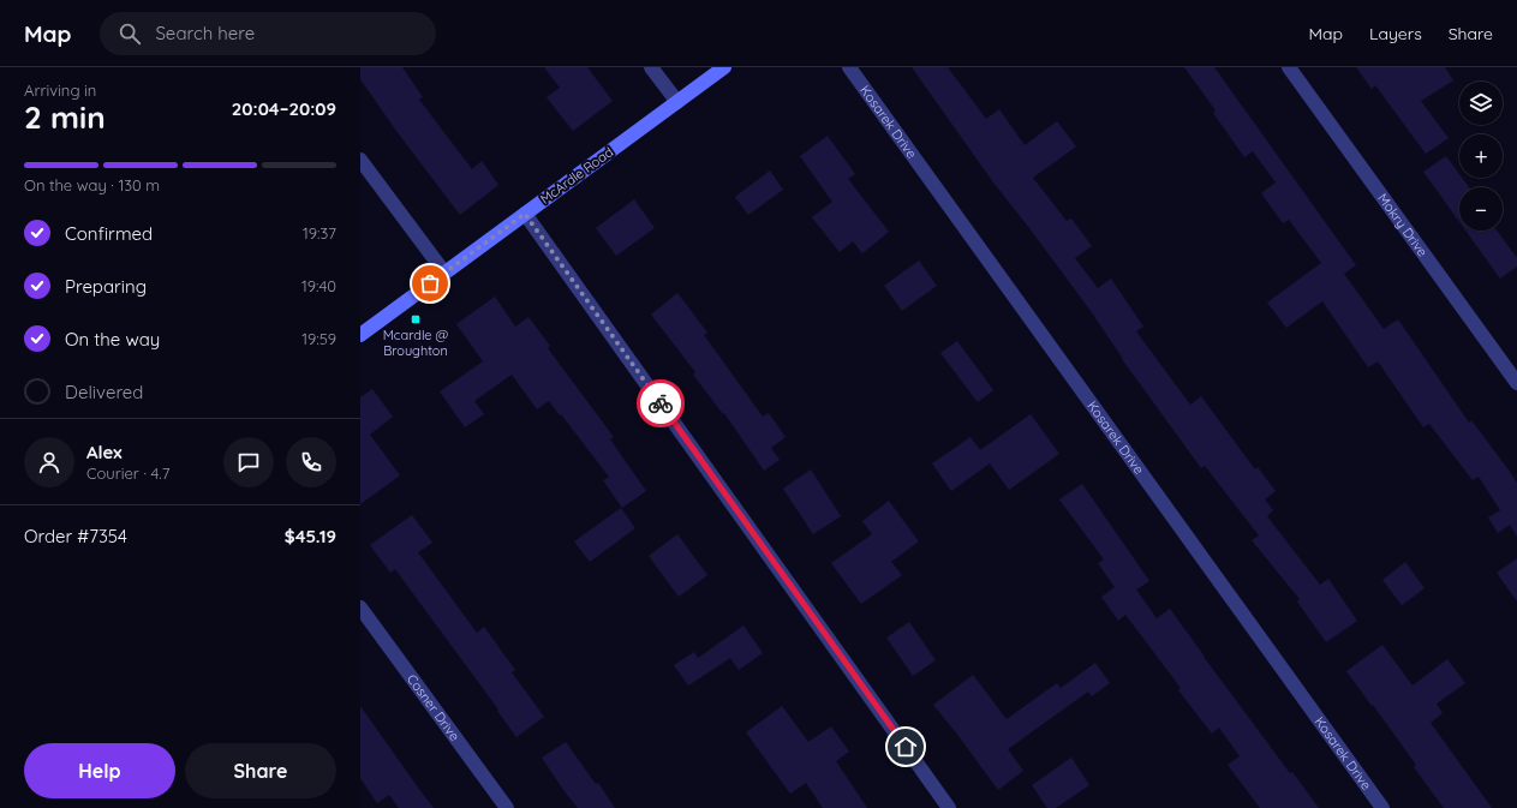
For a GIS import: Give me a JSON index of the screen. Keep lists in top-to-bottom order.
{
  "streets": {
    "main road": ["McArdle Road"],
    "street": ["Kosarek Drive", "Mokry Drive", "Cosner Drive"]
  },
  "places": {
    "transit": ["Mcardle @ Broughton"]
  },
  "page": {
    "header": "Map",
    "search": "Search here",
    "nav": ["Map", "Layers", "Share"],
    "heading": ["2 min", "Arriving in", "20:04–20:09"],
    "panel": [
      "Alex",
      "Courier · 4.7",
      "Order #7354",
      "$45.19"
    ],
    "map_buttons": ["+", "−"],
    "bar": "On the way · 130 m",
    "list": [
      ["Confirmed", "19:37"],
      ["Preparing", "19:40"],
      ["On the way", "19:59"],
      "Delivered"
    ],
    "buttons": ["Help", "Share"]
  }
}
